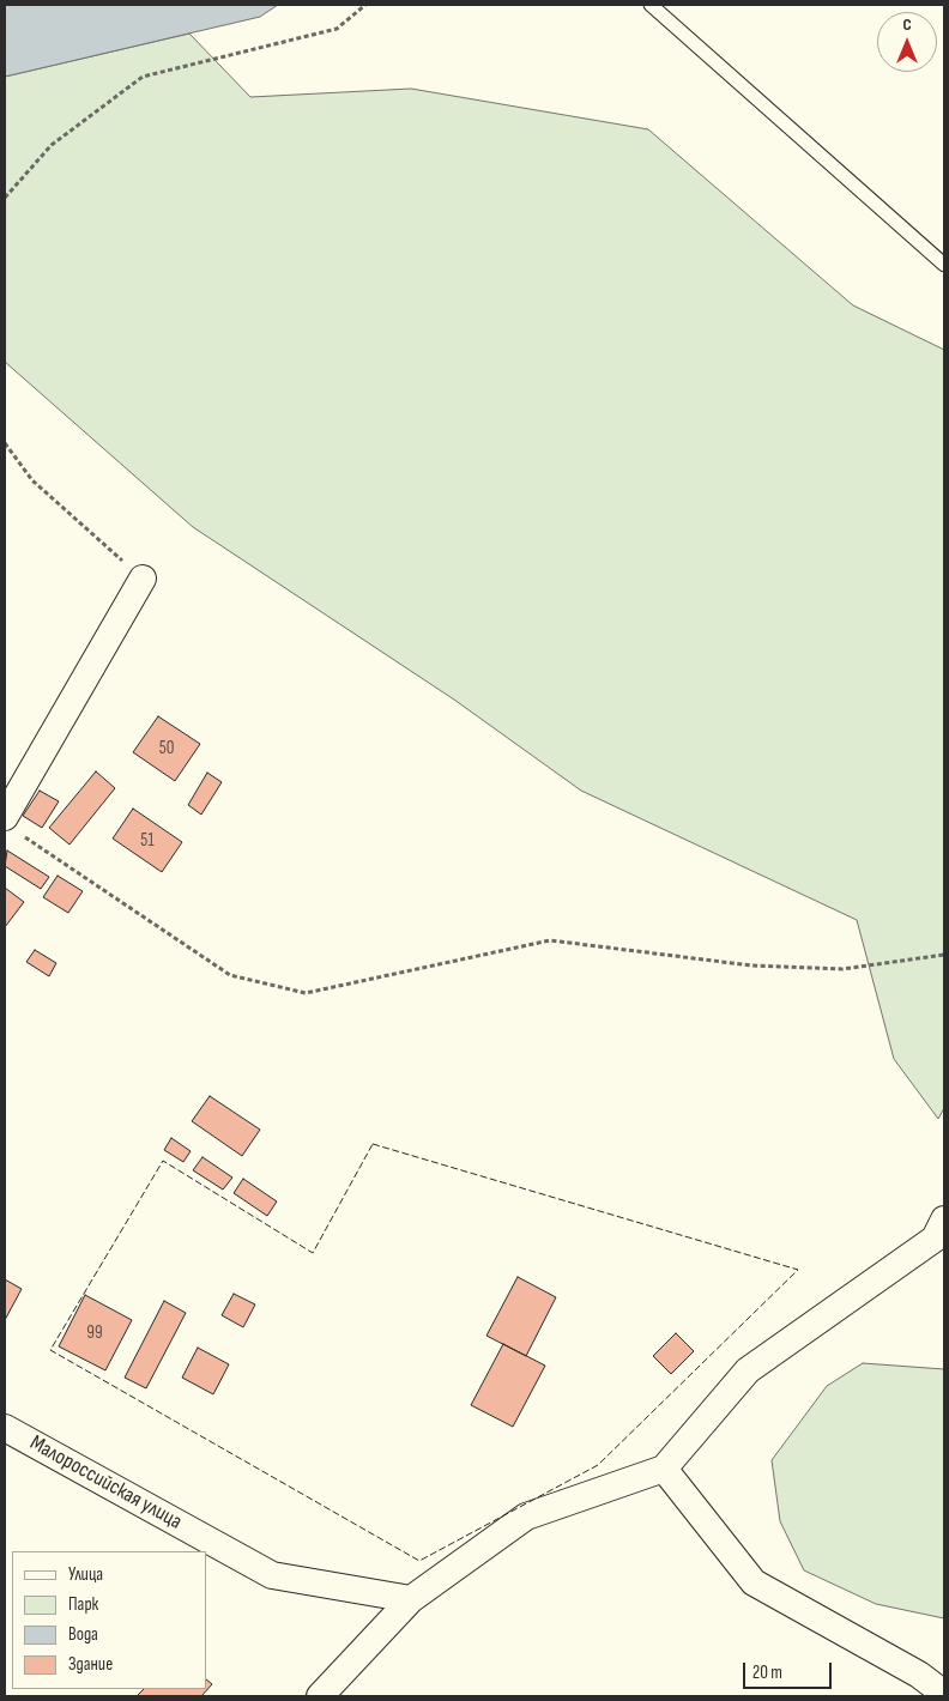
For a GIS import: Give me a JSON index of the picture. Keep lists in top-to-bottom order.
{
  "streets": {
    "street": ["Малороссийская улица"]
  },
  "house_numbers": ["50", "51", "99"],
  "legend": [
    "Улица",
    "Парк",
    "Вода",
    "Здание"
  ],
  "scale_bar": "20 m",
  "north": "top"
}
